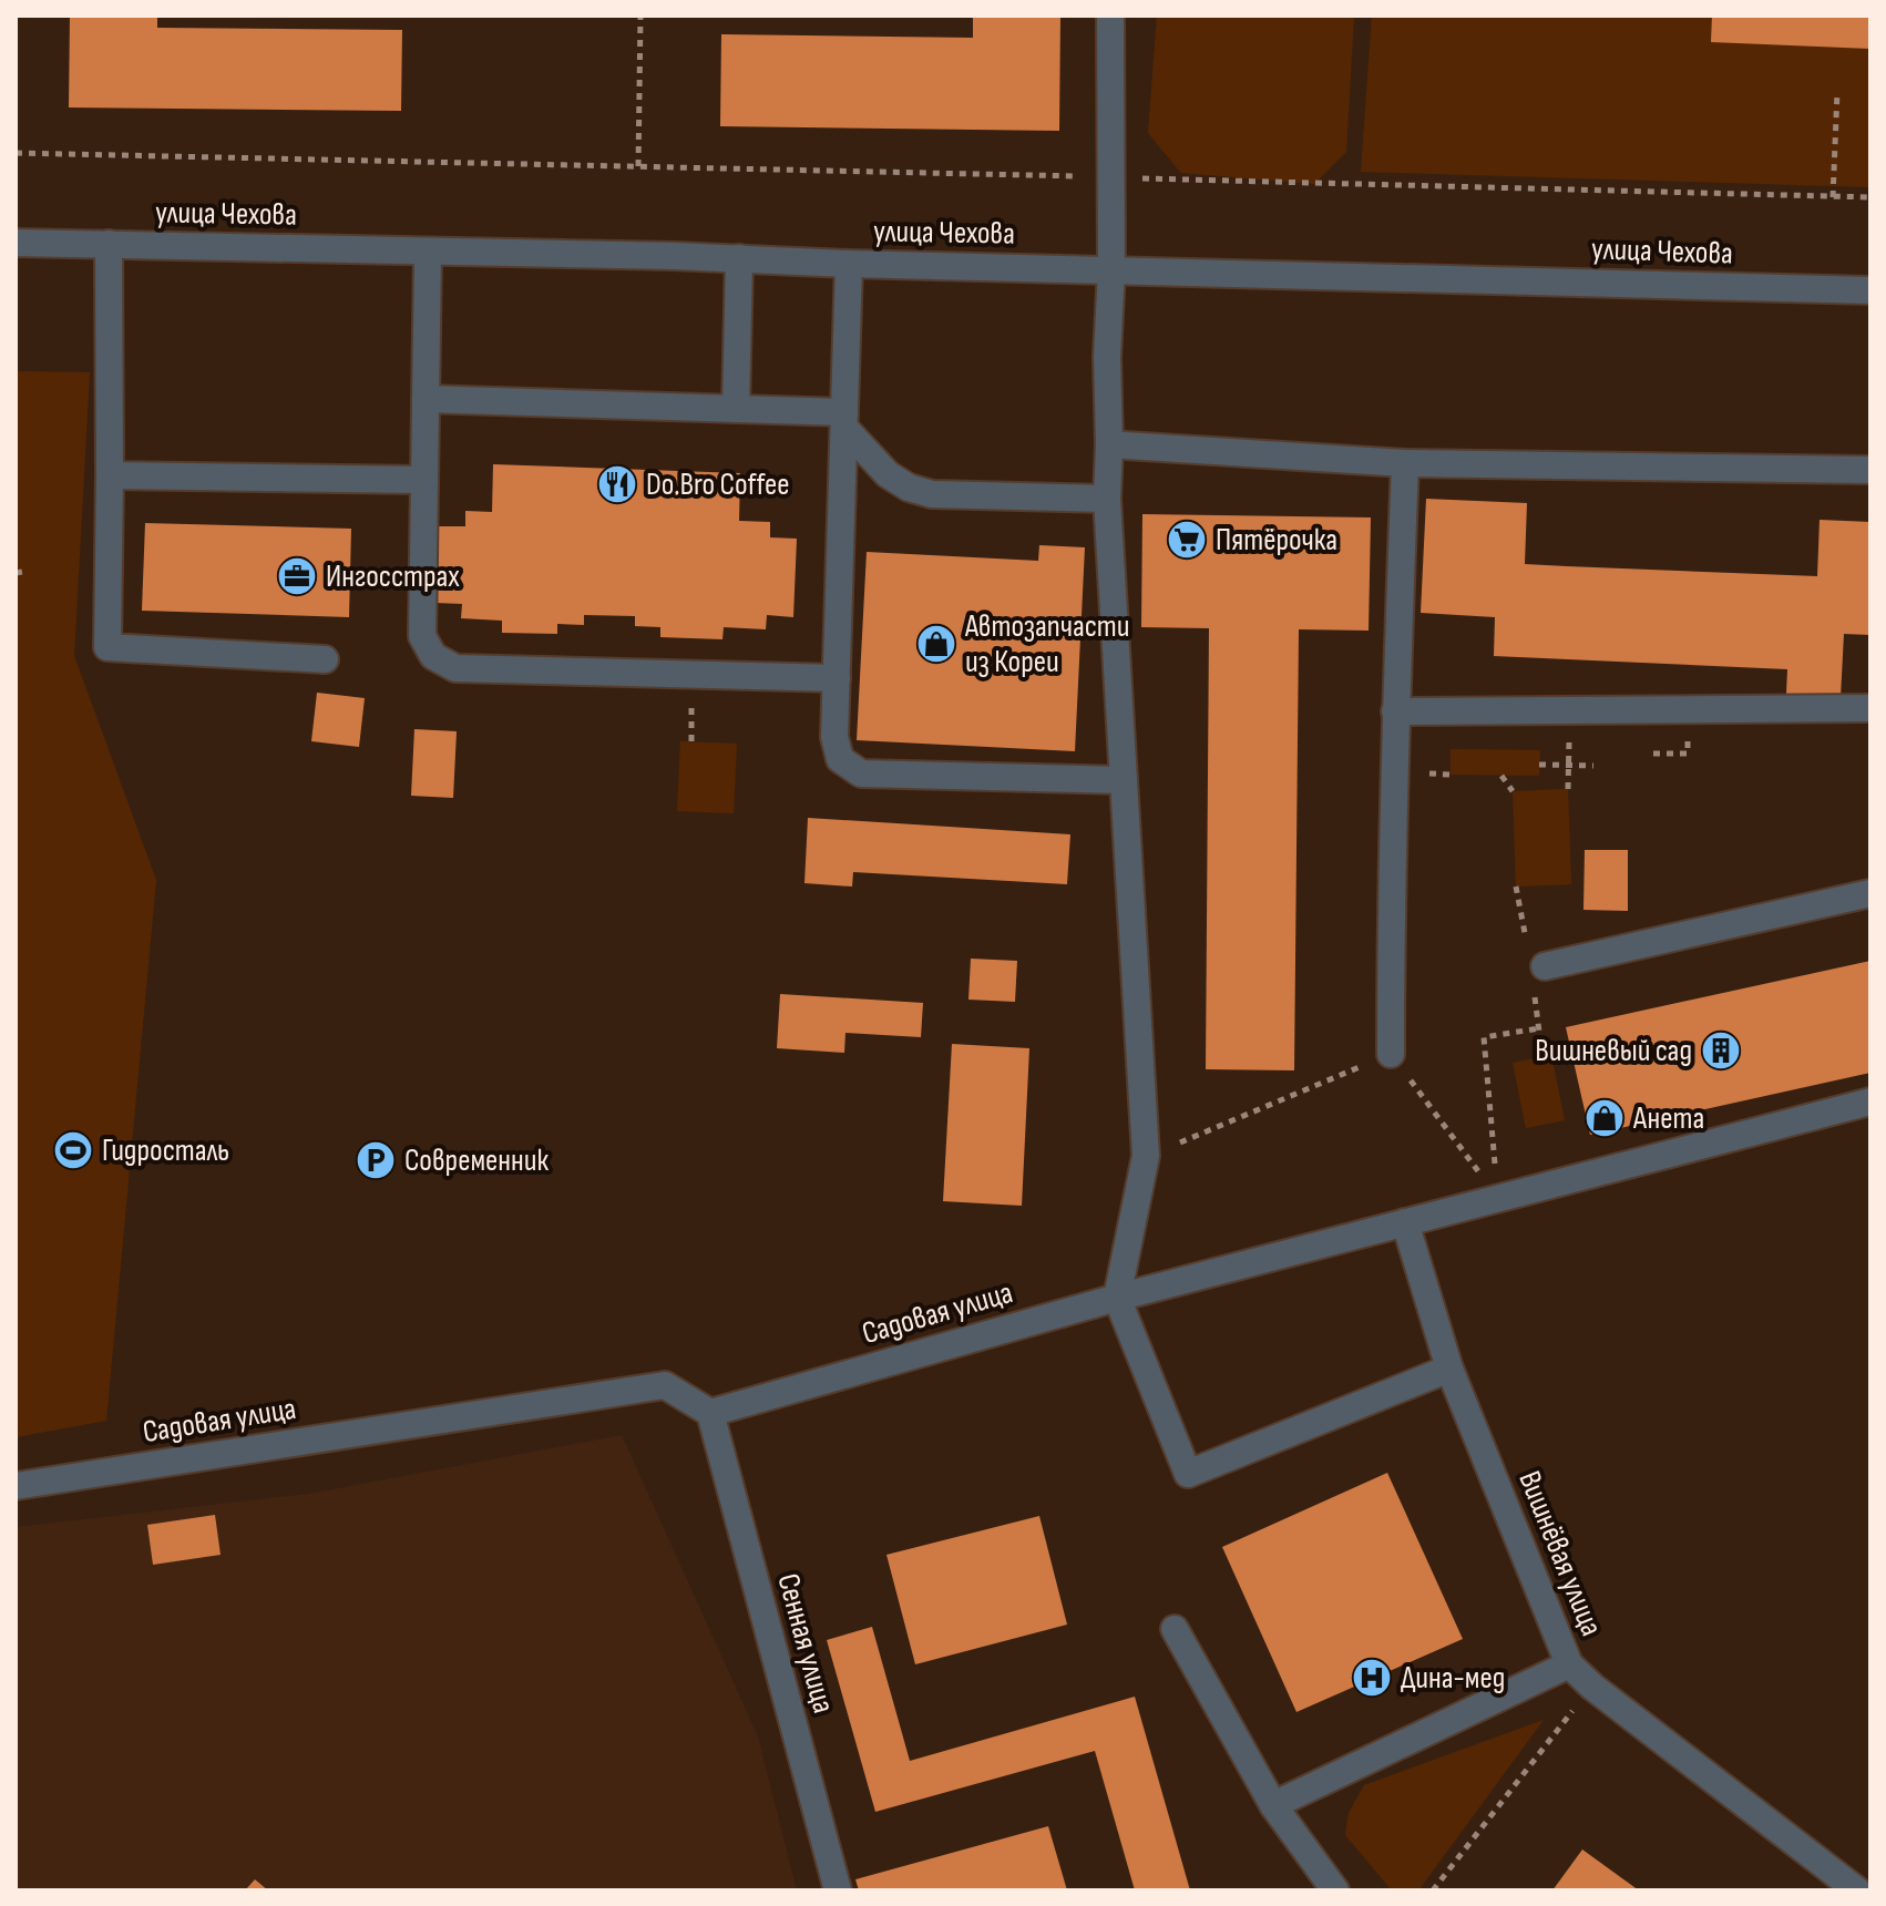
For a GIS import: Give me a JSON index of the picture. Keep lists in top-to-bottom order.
{
  "streets": {
    "street": [
      "улица Чехова",
      "Садовая улица",
      "Вишнёвая улица",
      "Сенная улица"
    ]
  },
  "crossings": [
    ["Садовая улица", "Вишнёвая улица"],
    ["Садовая улица", "Сенная улица"]
  ],
  "places": {
    "restaurant": ["Do.Bro Coffee"],
    "supermarket": ["Пятёрочка"],
    "office": ["Ингосстрах"],
    "shop": ["Автозапчасти из Кореи", "Анета"],
    "building": ["Вишневый сад"],
    "sports": ["Гидросталь"],
    "parking": ["Современник"],
    "hospital": ["Дина-мед"]
  }
}
